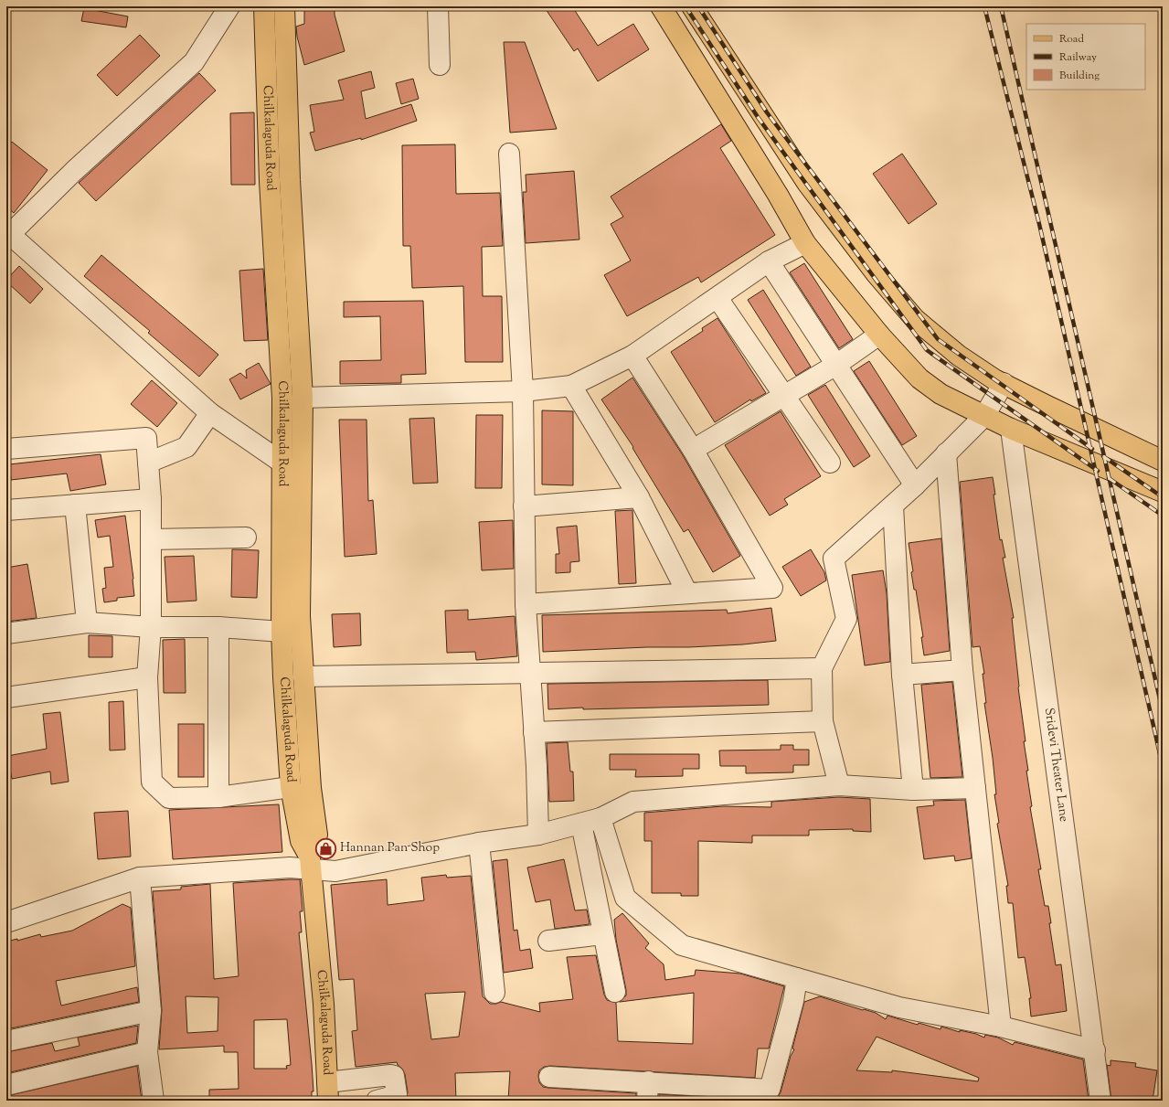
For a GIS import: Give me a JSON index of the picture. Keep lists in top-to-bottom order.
{
  "streets": {
    "main road": ["Chilkalaguda Road"],
    "street": ["Sridevi Theater Lane"]
  },
  "places": {
    "shop": ["Hannan Pan Shop"]
  },
  "legend": ["Road", "Railway", "Building"]
}
